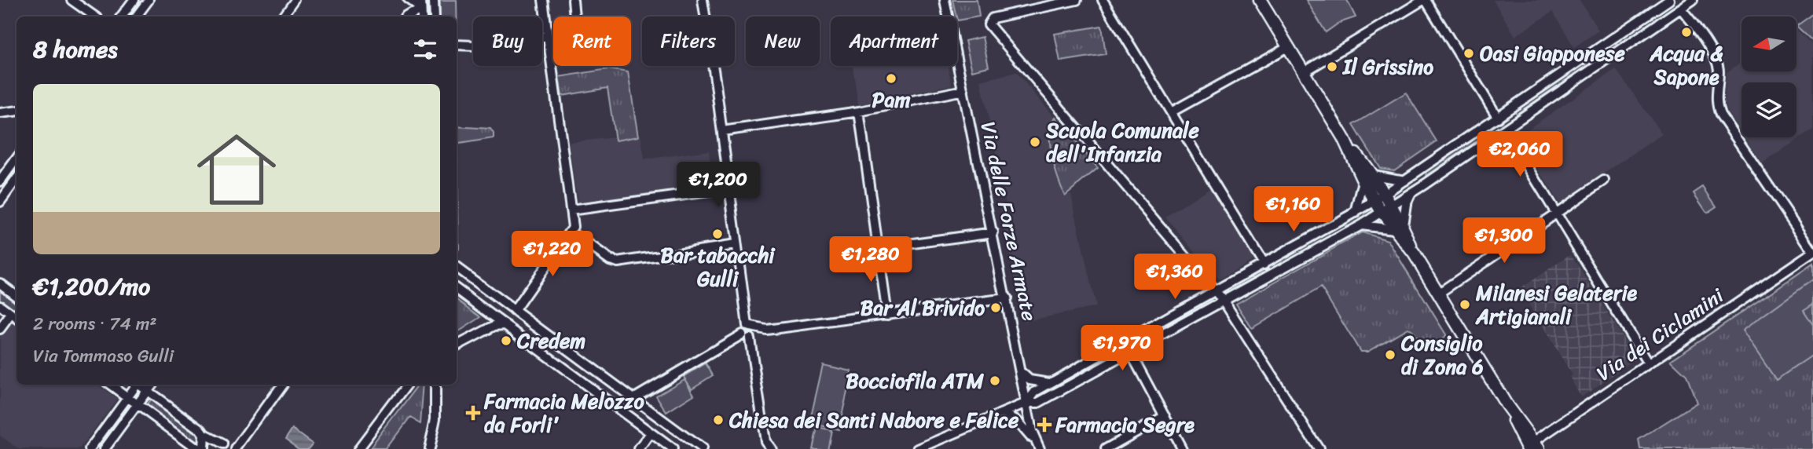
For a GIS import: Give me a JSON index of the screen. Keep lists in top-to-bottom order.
{
  "streets": {
    "street": ["Via delle Forze Armate", "Via dei Ciclamini"]
  },
  "places": {
    "other": [
      "Acqua & Sapone",
      "Oasi Giapponese",
      "Il Grissino",
      "Pam",
      "Scuola Comunale dell'Infanzia",
      "Bar tabacchi Gulli",
      "Milanesi Gelaterie Artigianali",
      "Bar Al Brivido",
      "Credem",
      "Consiglio di Zona 6",
      "Bocciofila ATM",
      "Chiesa dei Santi Nabore e Felice"
    ],
    "health": ["Farmacia Melozzo da Forli'", "Farmacia Segre"]
  },
  "north": "left",
  "page": {
    "chip": [
      "Buy",
      "Rent",
      "Filters",
      "New",
      "Apartment"
    ],
    "heading": "8 homes",
    "list": [
      {
        "name": "€1,200/mo",
        "note": "2 rooms · 74 m² · Via Tommaso Gulli"
      }
    ],
    "price": [
      "€2,060",
      "€1,200",
      "€1,160",
      "€1,300",
      "€1,220",
      "€1,280",
      "€1,360",
      "€1,970"
    ]
  }
}
